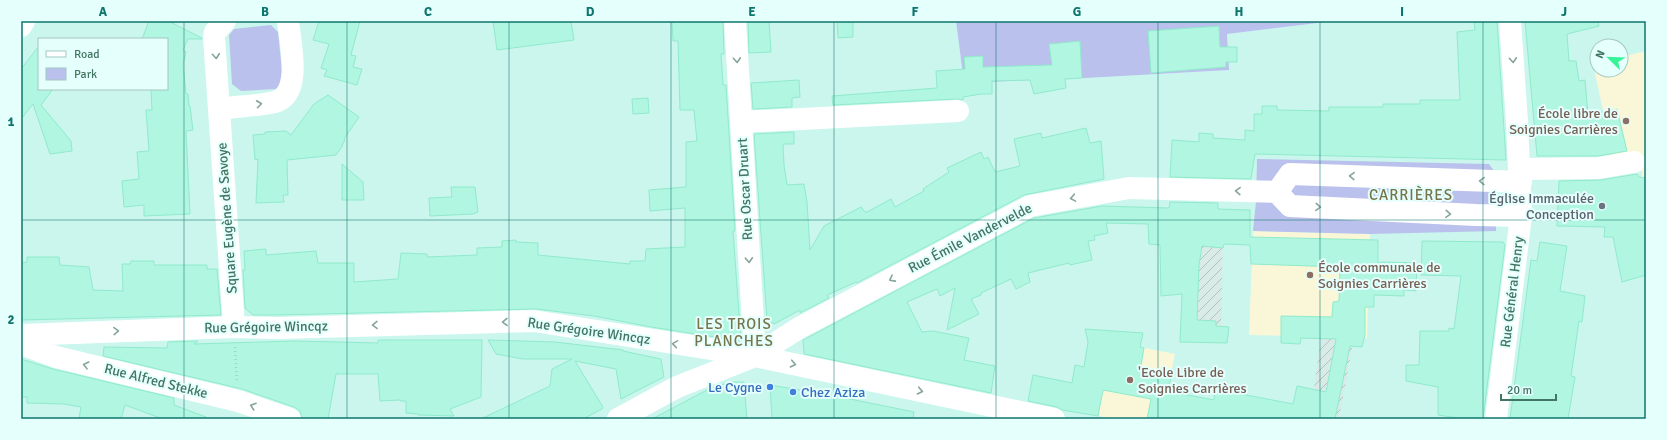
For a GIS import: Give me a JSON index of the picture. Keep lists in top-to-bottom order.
{
  "streets": {
    "street": [
      "Rue Oscar Druart",
      "Square Eugène de Savoye",
      "Rue Émile Vandervelde",
      "Rue Général Henry",
      "Rue Grégoire Wincqz",
      "Rue Alfred Stekke"
    ]
  },
  "crossings": [
    ["Rue Oscar Druart", "Rue Émile Vandervelde"],
    ["Rue Oscar Druart", "Rue Grégoire Wincqz"],
    ["Square Eugène de Savoye", "Rue Grégoire Wincqz"],
    ["Rue Émile Vandervelde", "Rue Grégoire Wincqz"]
  ],
  "one_way": ["Rue Oscar Druart", "Rue Général Henry", "Rue Alfred Stekke"],
  "districts": ["CARRIÈRES", "LES TROIS PLANCHES"],
  "places": [
    "École libre de Soignies Carrières",
    "Église Immaculée Conception",
    "École communale de Soignies Carrières",
    "'Ecole Libre de Soignies Carrières",
    "Le Cygne",
    "Chez Aziza"
  ],
  "legend": ["Road", "Park"],
  "scale_bar": "20 m",
  "north": "top left",
  "grid": {
    "columns": [
      "A",
      "B",
      "C",
      "D",
      "E",
      "F",
      "G",
      "H",
      "I",
      "J"
    ],
    "rows": ["1", "2"]
  }
}
